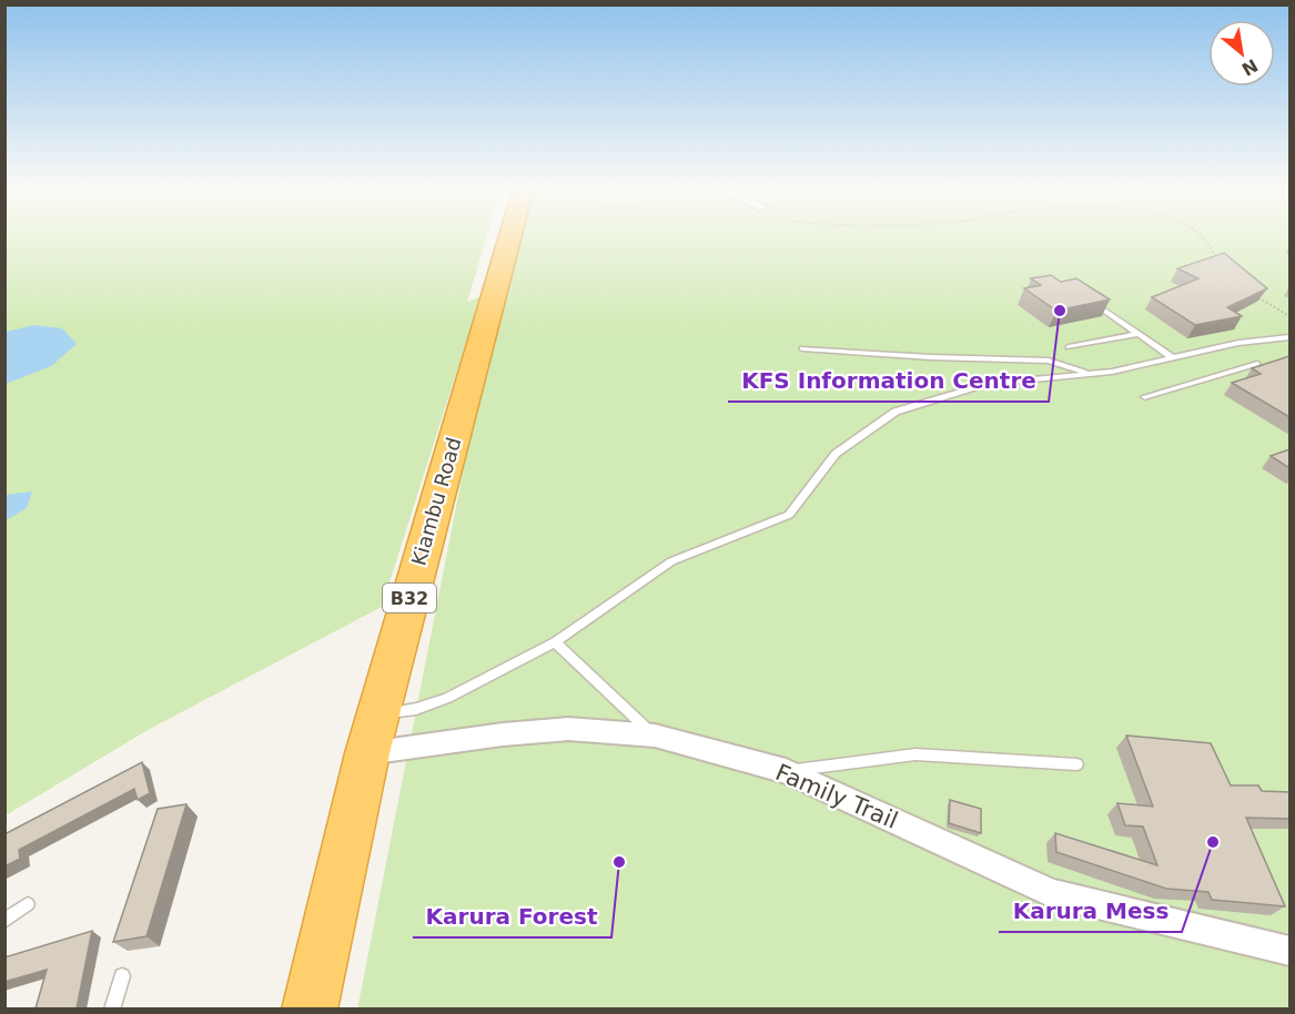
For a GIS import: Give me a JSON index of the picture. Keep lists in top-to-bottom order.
{
  "streets": {
    "highway": ["Kiambu Road", "B32"],
    "street": ["Family Trail"]
  },
  "crossings": [
    ["Kiambu Road", "Family Trail"]
  ],
  "places": ["KFS Information Centre", "Karura Mess", "Karura Forest"],
  "north": "bottom right"
}
